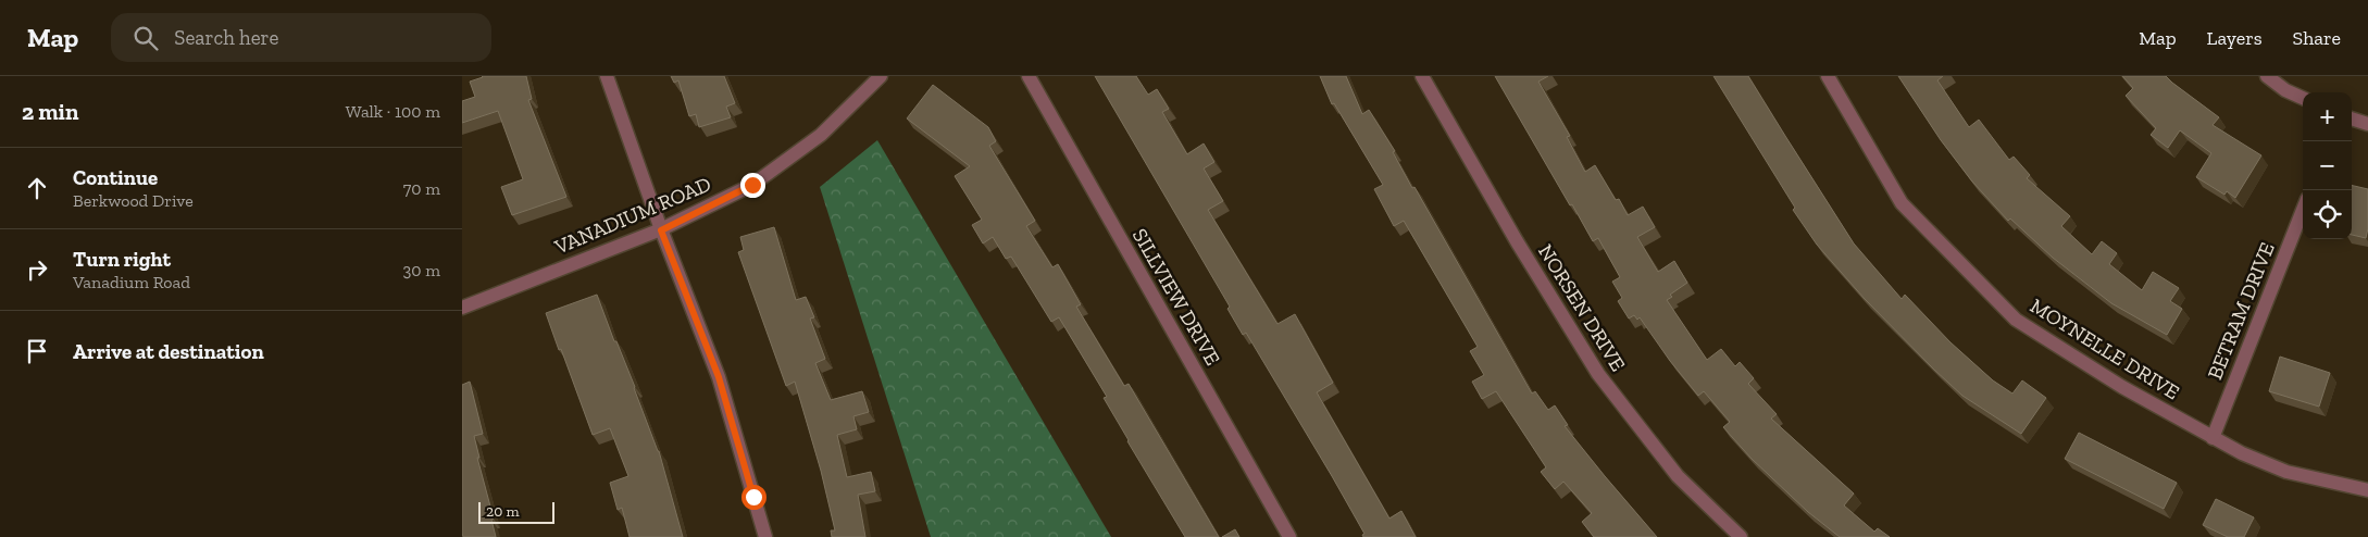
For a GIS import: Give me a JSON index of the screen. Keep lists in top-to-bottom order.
{
  "streets": {
    "street": [
      "VANADIUM ROAD",
      "SILLVIEW DRIVE",
      "NORSEN DRIVE",
      "BETRAM DRIVE",
      "MOYNELLE DRIVE"
    ]
  },
  "crossings": [
    ["BETRAM DRIVE", "MOYNELLE DRIVE"]
  ],
  "scale_bar": "20 m",
  "page": {
    "header": "Map",
    "search": "Search here",
    "nav": ["Map", "Layers", "Share"],
    "heading": ["2 min", "Walk · 100 m"],
    "map_buttons": ["+", "−"],
    "list": [
      ["Continue", "Berkwood Drive", "70 m"],
      ["Turn right", "Vanadium Road", "30 m"],
      "Arrive at destination"
    ],
    "scale": "20 m"
  }
}
